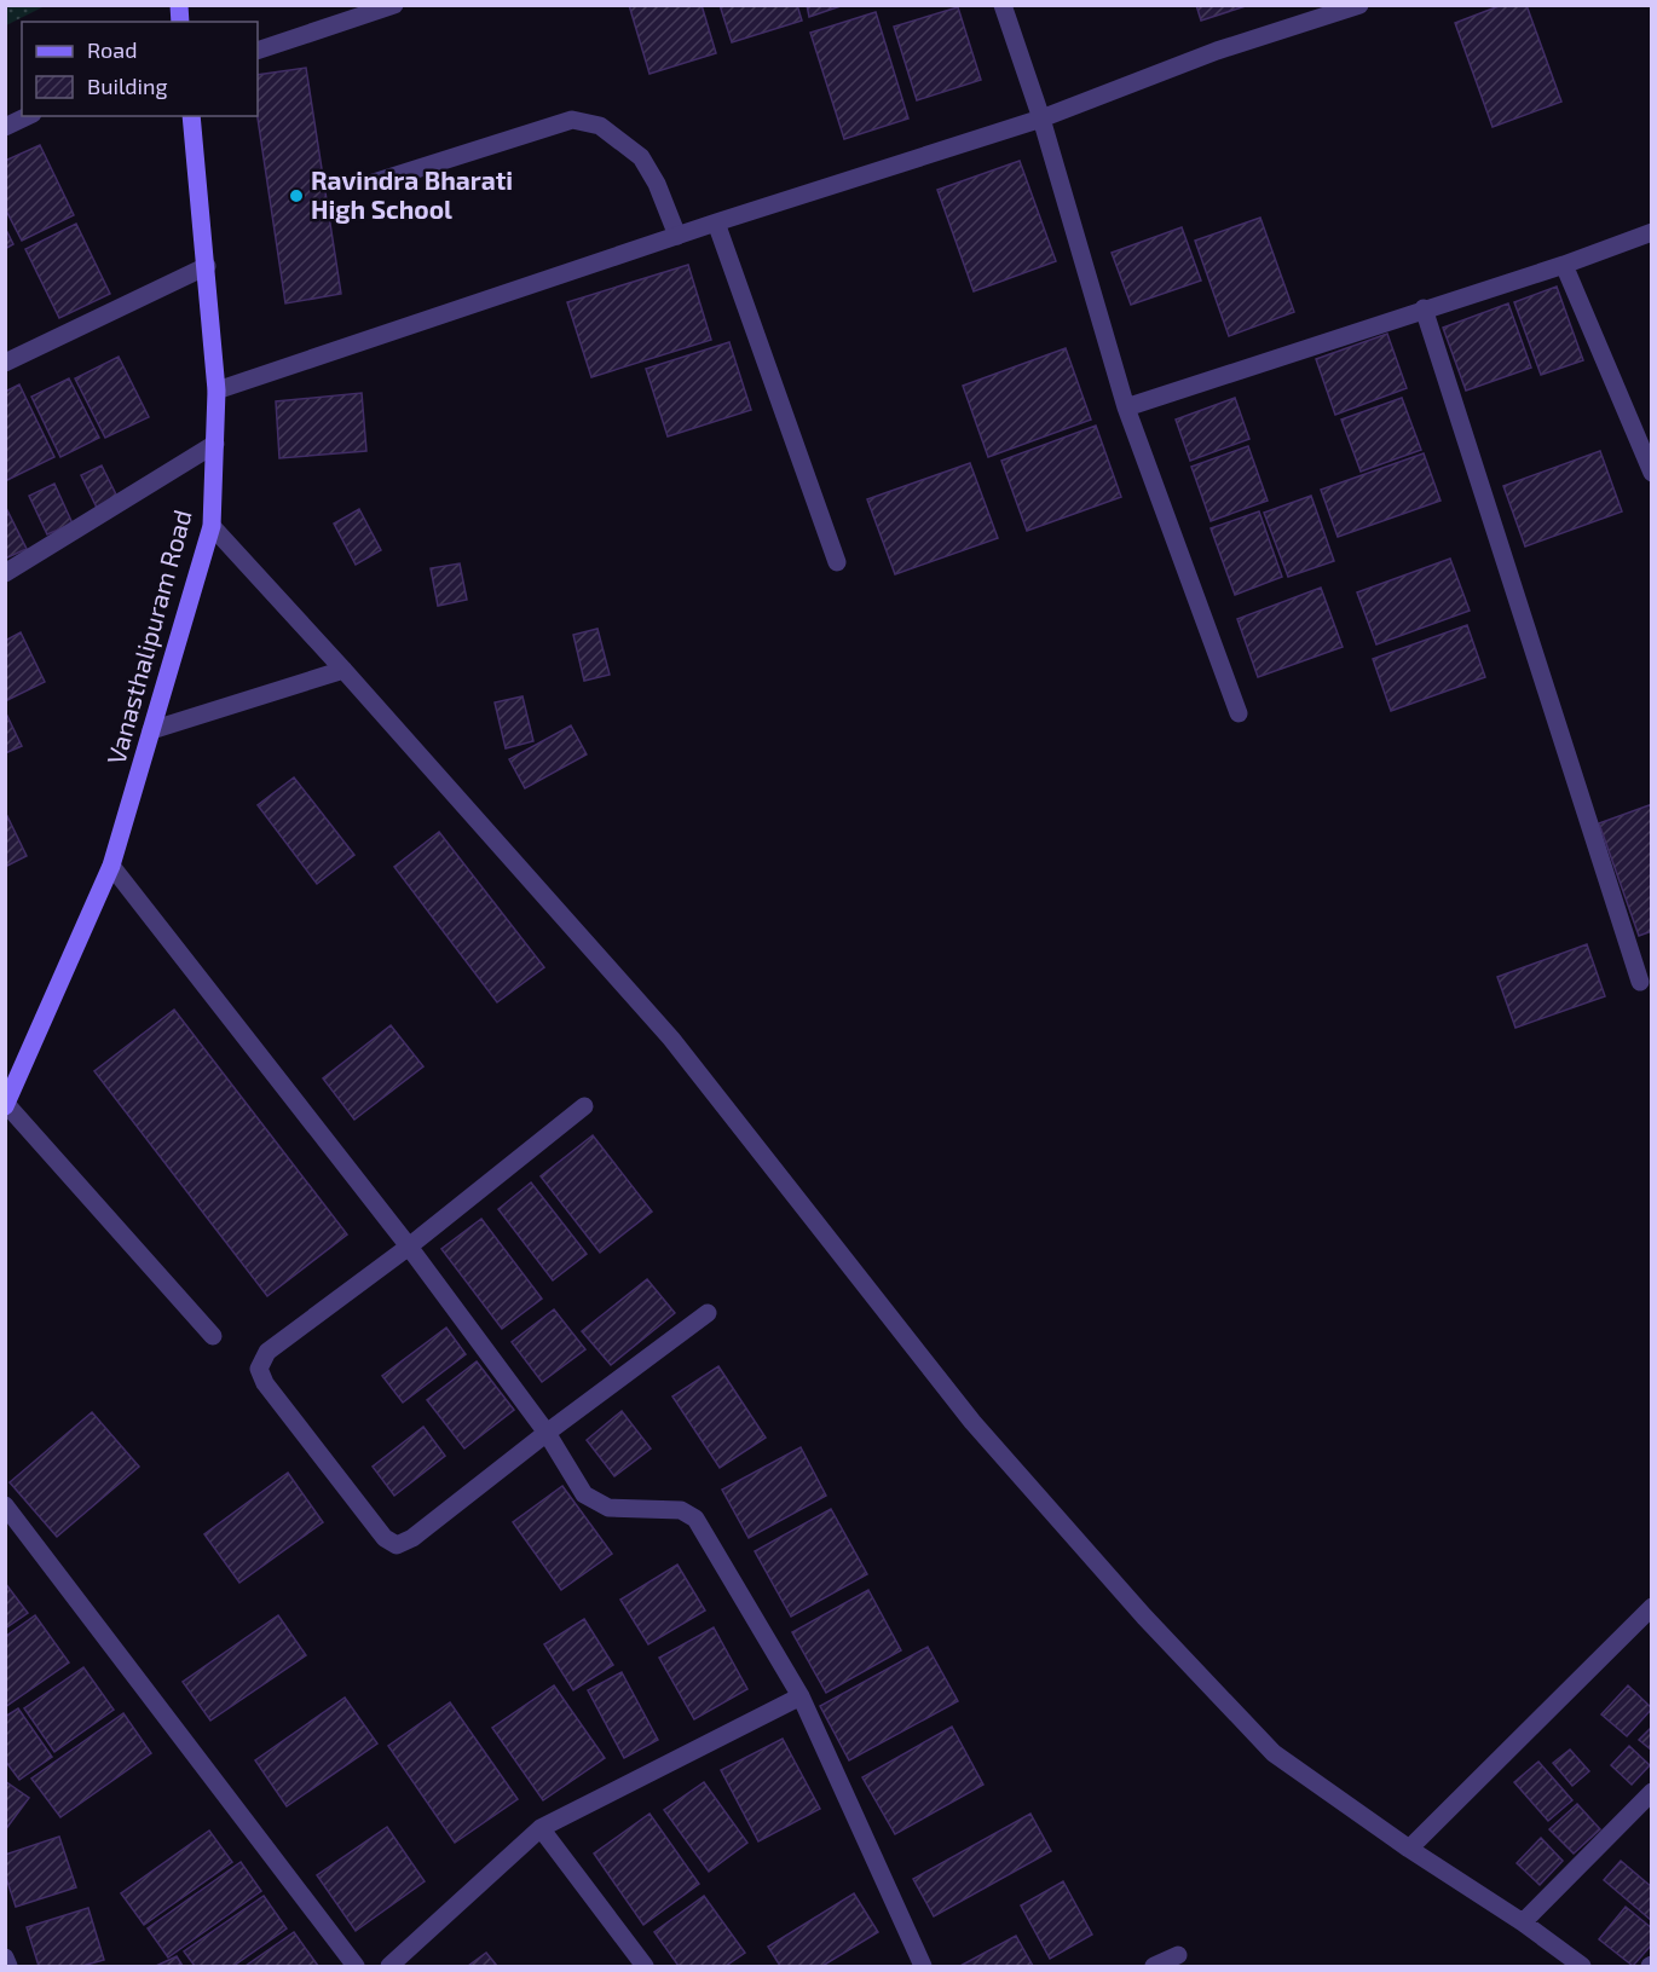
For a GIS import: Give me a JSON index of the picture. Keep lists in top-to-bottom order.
{
  "streets": {
    "street": ["Vanasthalipuram Road"]
  },
  "places": ["Ravindra Bharati High School"],
  "legend": ["Road", "Building"]
}
